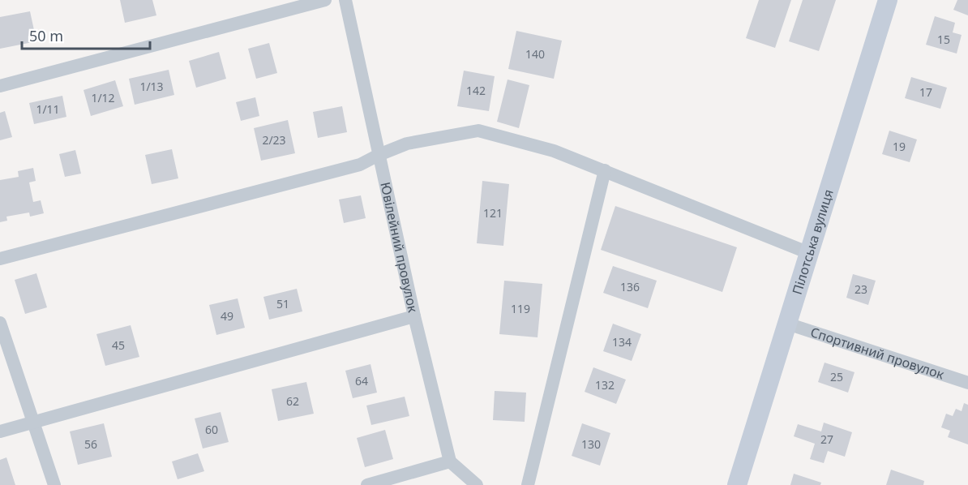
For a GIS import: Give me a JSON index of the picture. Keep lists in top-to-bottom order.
{
  "streets": {
    "main road": ["Пілотська вулиця"],
    "street": ["Ювілейний провулок", "Спортивний провулок"]
  },
  "crossings": [
    ["Пілотська вулиця", "Спортивний провулок"]
  ],
  "house_numbers": [
    "15",
    "140",
    "1/13",
    "142",
    "17",
    "1/12",
    "1/11",
    "2/23",
    "19",
    "121",
    "136",
    "23",
    "51",
    "119",
    "49",
    "134",
    "45",
    "25",
    "64",
    "132",
    "62",
    "60",
    "27",
    "56",
    "130"
  ],
  "scale_bar": "50 m"
}
